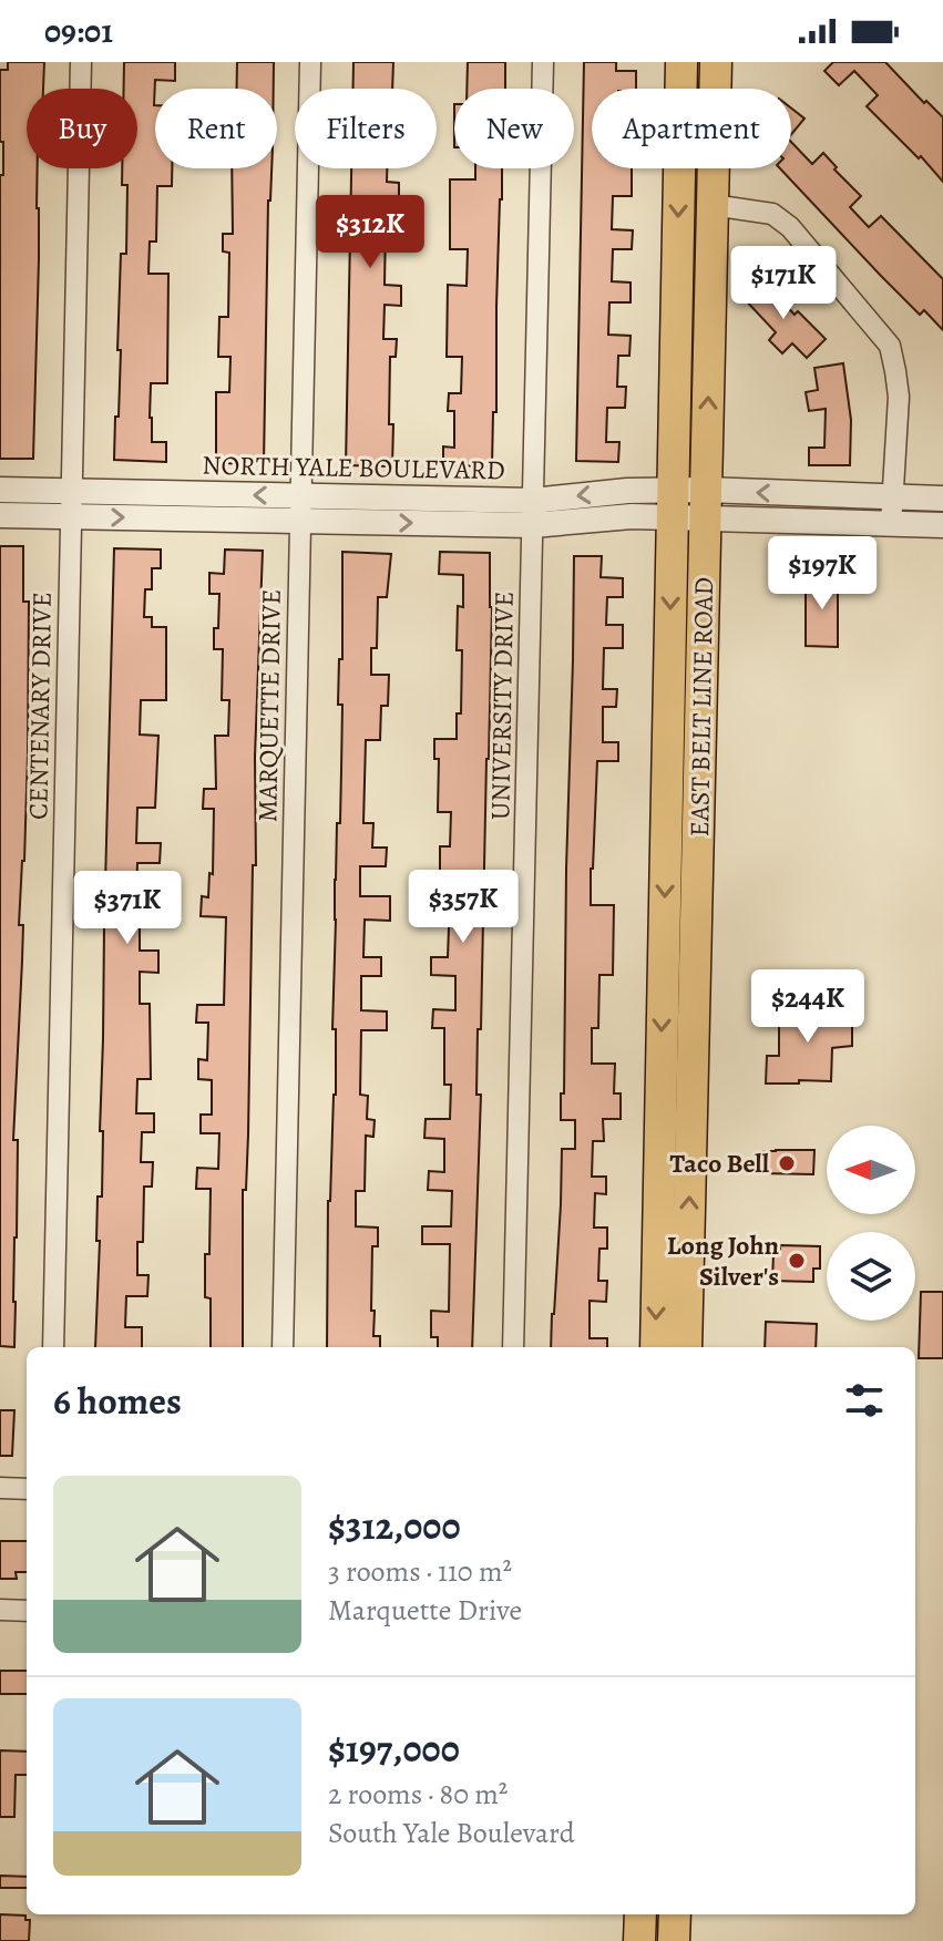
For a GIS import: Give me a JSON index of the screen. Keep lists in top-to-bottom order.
{
  "streets": {
    "main road": ["EAST BELT LINE ROAD"],
    "street": [
      "NORTH YALE BOULEVARD",
      "CENTENARY DRIVE",
      "MARQUETTE DRIVE",
      "UNIVERSITY DRIVE"
    ]
  },
  "crossings": [
    ["NORTH YALE BOULEVARD", "CENTENARY DRIVE"],
    ["NORTH YALE BOULEVARD", "MARQUETTE DRIVE"],
    ["NORTH YALE BOULEVARD", "UNIVERSITY DRIVE"],
    ["NORTH YALE BOULEVARD", "EAST BELT LINE ROAD"]
  ],
  "places": ["Taco Bell", "Long John Silver's"],
  "north": "left",
  "page": {
    "status": "09:01",
    "chip": [
      "Buy",
      "Rent",
      "Filters",
      "New",
      "Apartment"
    ],
    "price": [
      "$312K",
      "$171K",
      "$197K",
      "$357K",
      "$371K",
      "$244K"
    ],
    "heading": "6 homes",
    "list": [
      {
        "name": "$312,000",
        "note": "3 rooms · 110 m² · Marquette Drive"
      },
      {
        "name": "$197,000",
        "note": "2 rooms · 80 m² · South Yale Boulevard"
      }
    ]
  }
}
